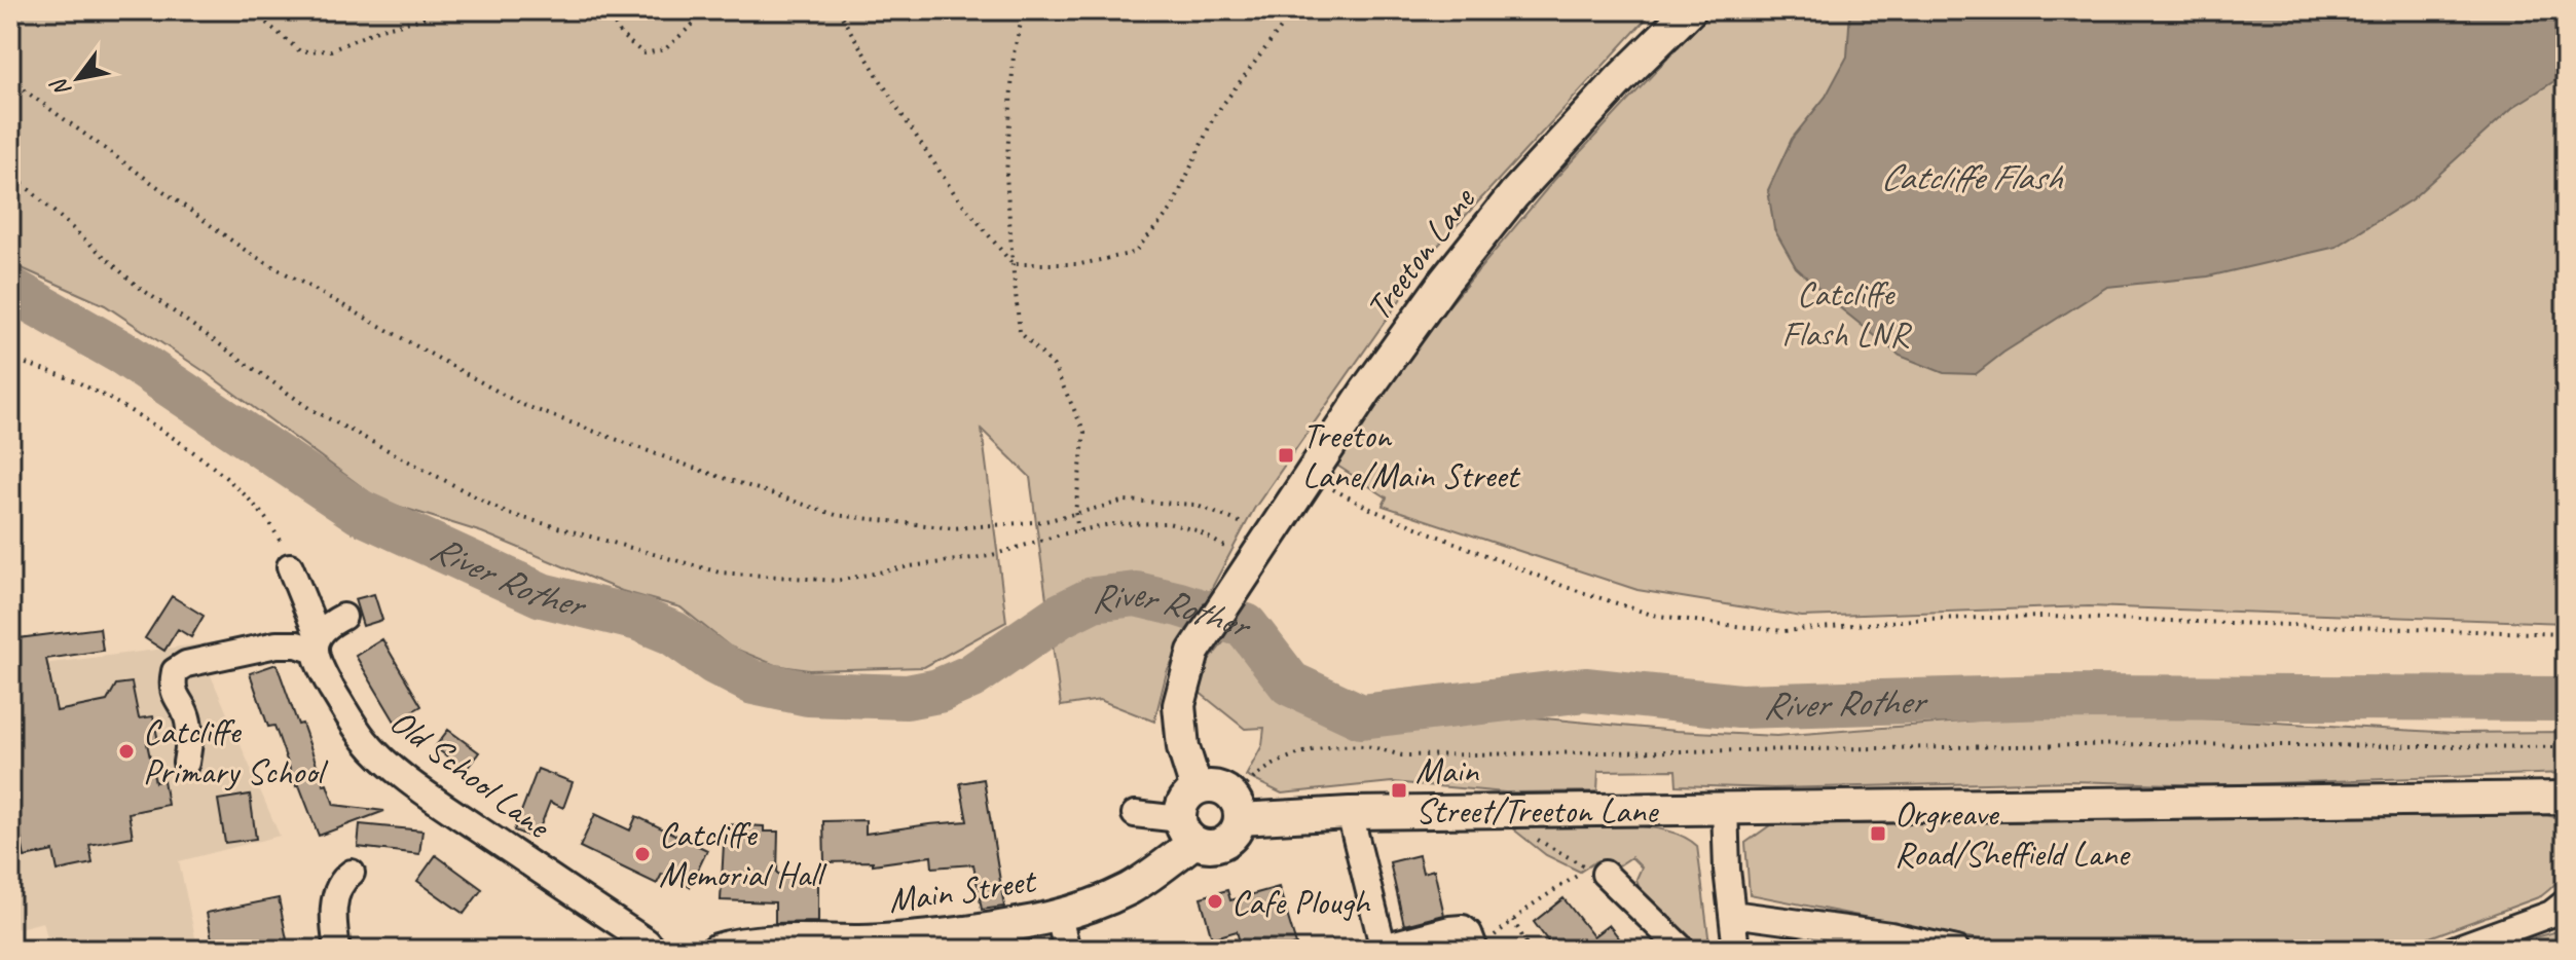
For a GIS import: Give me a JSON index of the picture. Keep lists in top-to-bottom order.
{
  "streets": {
    "main road": ["Treeton Lane", "Main Street"],
    "street": ["Old School Lane"]
  },
  "crossings": [
    ["Treeton Lane", "Main Street"]
  ],
  "water": ["Catcliffe Flash", "River Rother"],
  "parks": ["Catcliffe Flash LNR"],
  "places": {
    "transit": ["Treeton Lane/Main Street", "Main Street/Treeton Lane", "Orgreave Road/Sheffield Lane"],
    "other": ["Catcliffe Primary School", "Catcliffe Memorial Hall", "Cafe Plough"]
  },
  "north": "bottom left"
}
